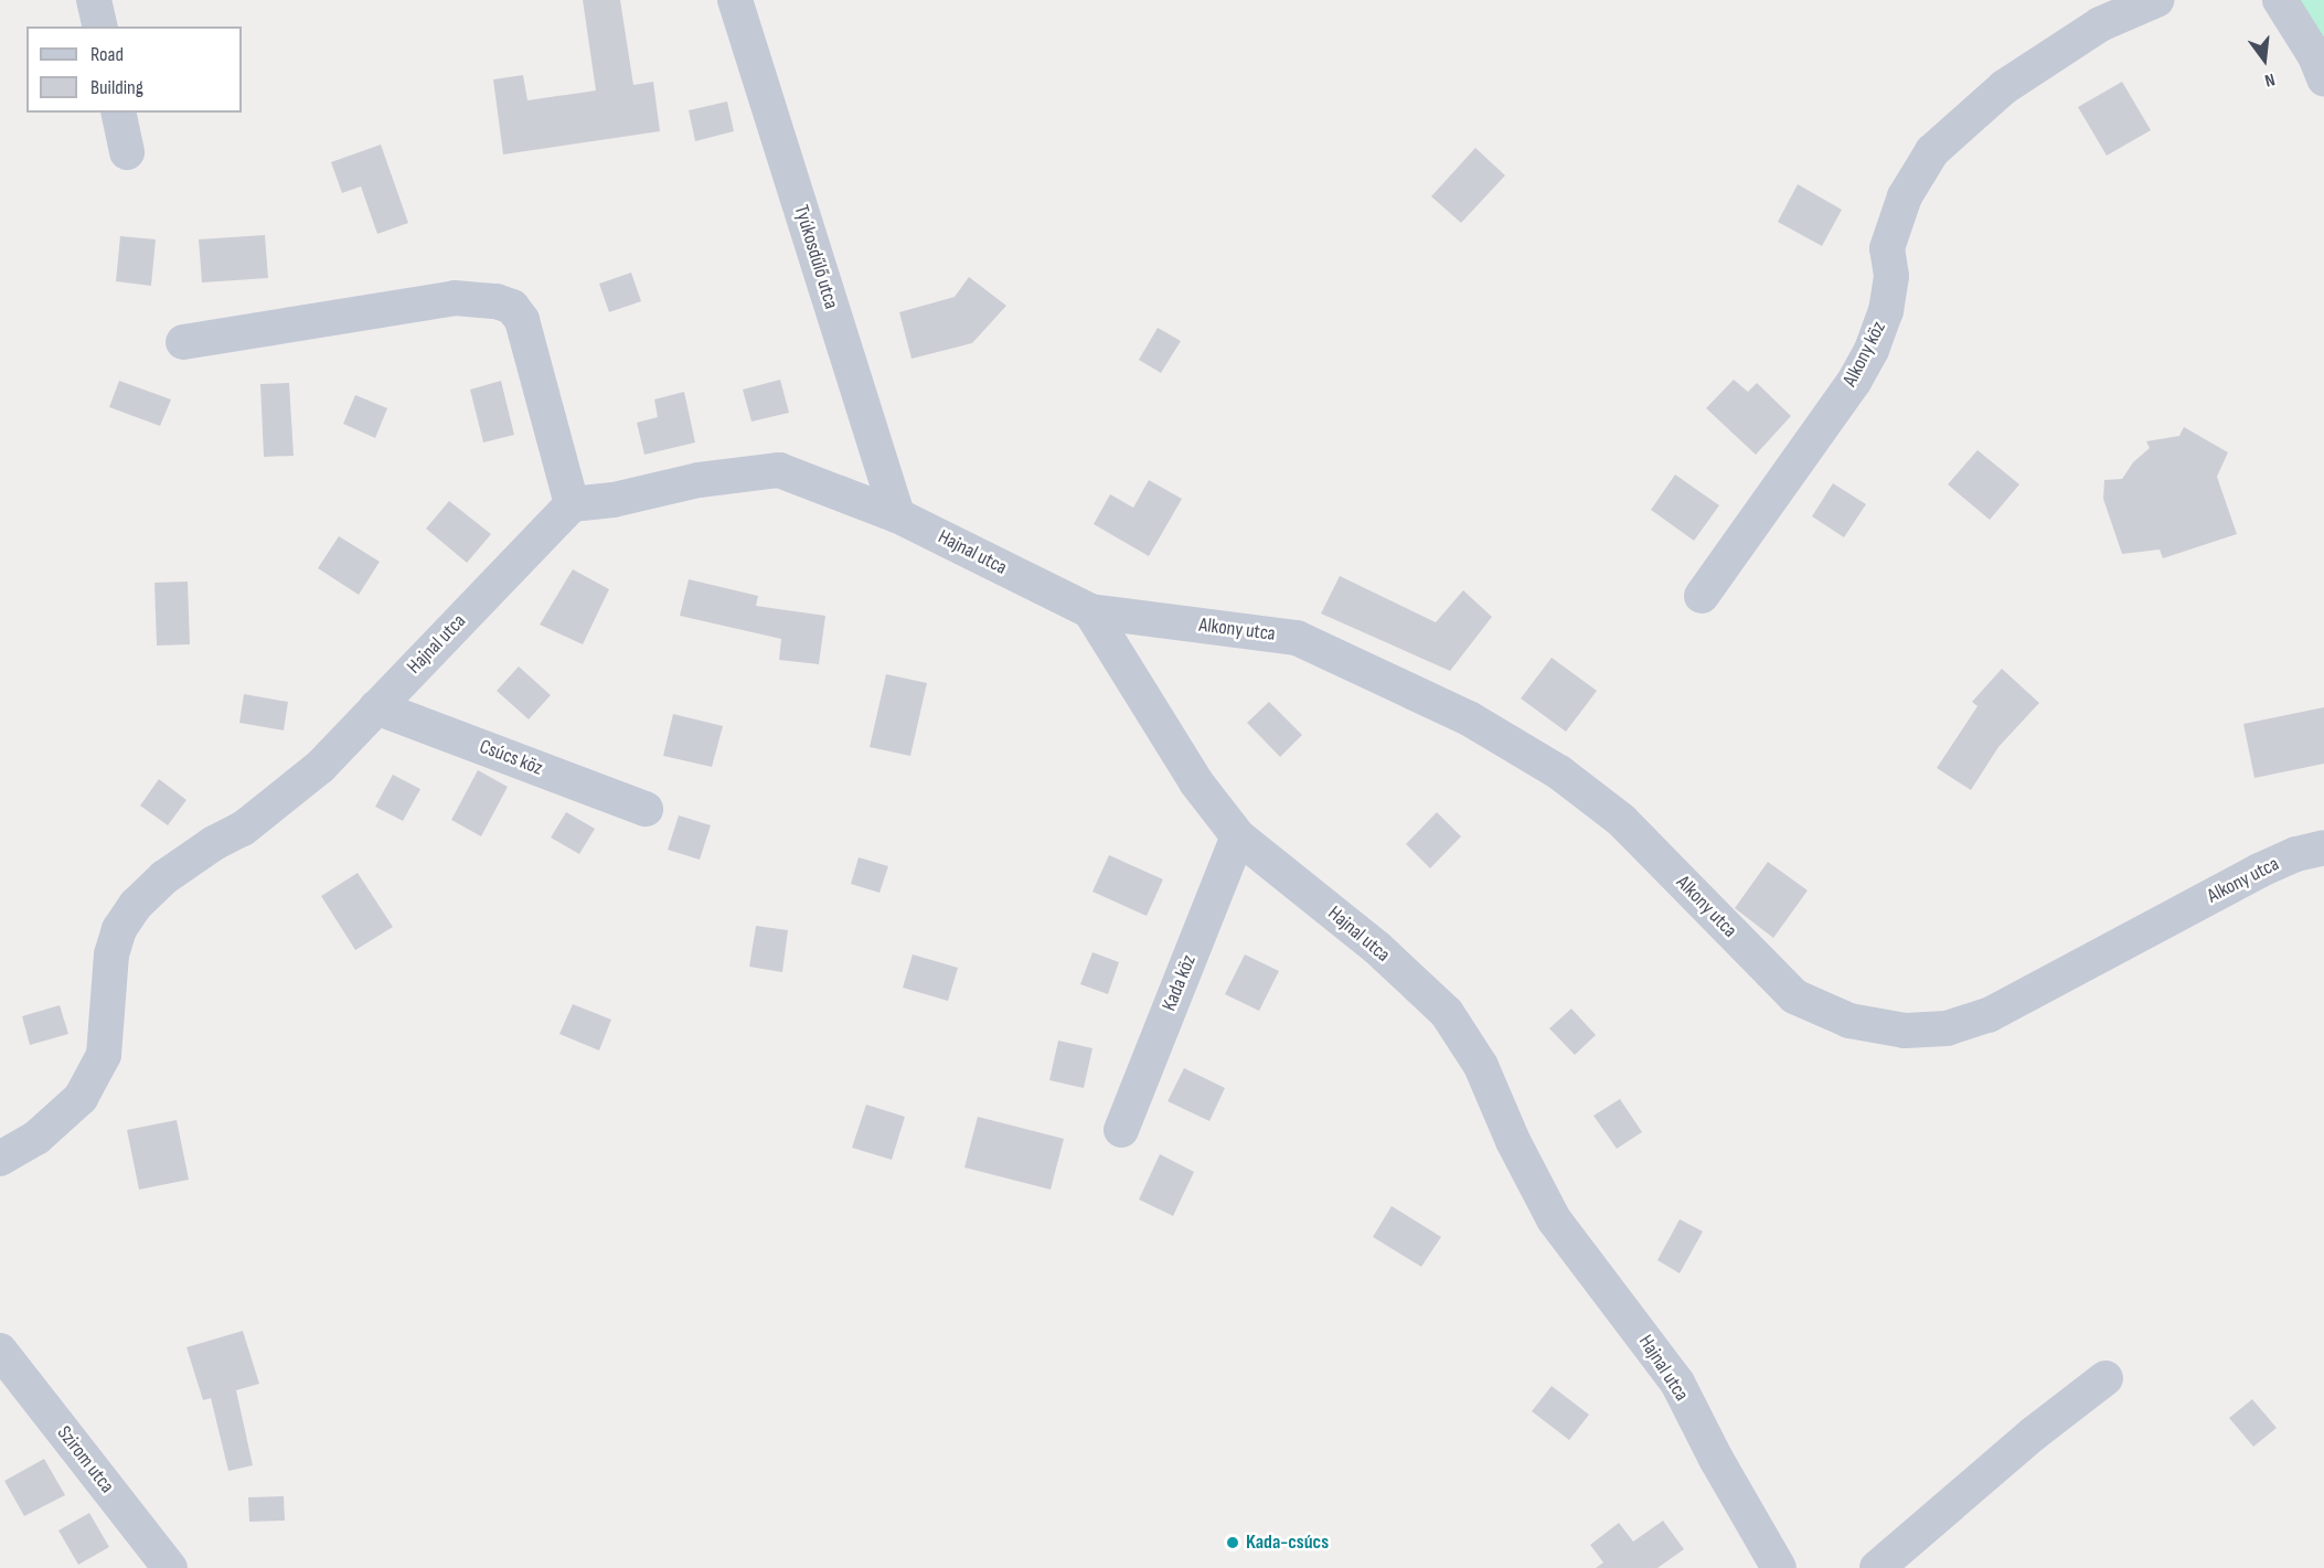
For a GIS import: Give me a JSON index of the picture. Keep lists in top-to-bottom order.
{
  "streets": {
    "street": [
      "Tyúkosdűlő utca",
      "Alkony köz",
      "Hajnal utca",
      "Alkony utca",
      "Csúcs köz",
      "Kada köz",
      "Szirom utca"
    ]
  },
  "crossings": [
    ["Tyúkosdűlő utca", "Hajnal utca"],
    ["Hajnal utca", "Alkony utca"],
    ["Hajnal utca", "Csúcs köz"],
    ["Hajnal utca", "Kada köz"]
  ],
  "places": ["Kada-csúcs"],
  "legend": ["Road", "Building"],
  "north": "bottom"
}
